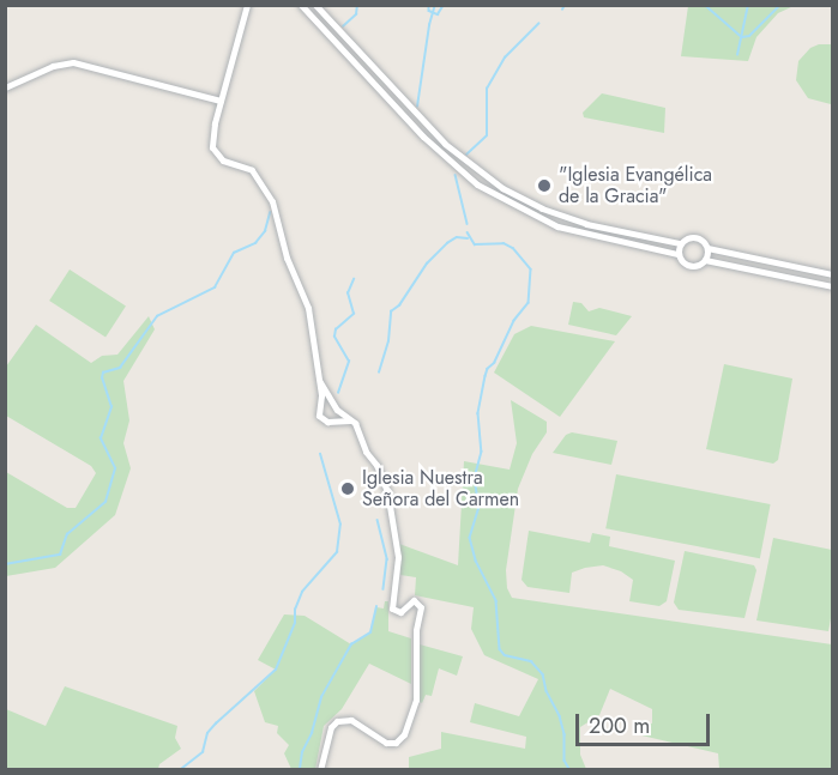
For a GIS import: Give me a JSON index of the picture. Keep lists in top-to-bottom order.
{
  "places": ["\"Iglesia Evangélica de la Gracia\"", "Iglesia Nuestra Señora del Carmen"],
  "scale_bar": "200 m"
}
